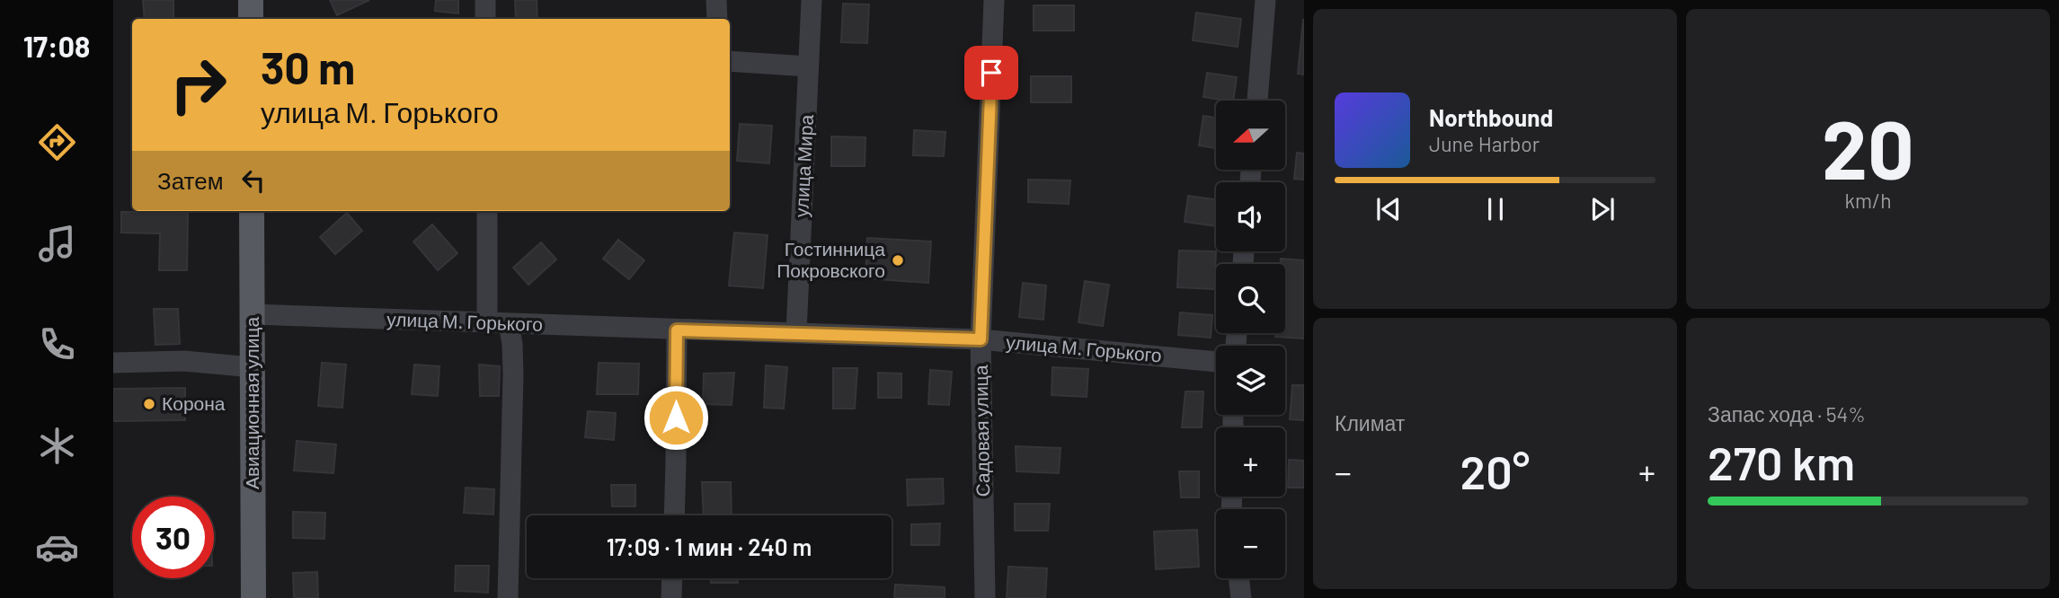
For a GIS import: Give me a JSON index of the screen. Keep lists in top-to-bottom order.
{
  "streets": {
    "main road": ["Авиационная улица"],
    "street": ["улица Мира", "улица М. Горького", "Садовая улица"]
  },
  "crossings": [
    ["улица Мира", "улица М. Горького"],
    ["улица М. Горького", "Авиационная улица"],
    ["улица М. Горького", "Садовая улица"]
  ],
  "places": ["Гостинница Покровского", "Корона"],
  "north": "left",
  "page": {
    "tabs": "17:08",
    "tile": [
      ["20", "km/h"],
      "Климат",
      ["Запас хода · 54%", "270 km"]
    ],
    "turn": ["30 m", "улица М. Горького"],
    "song": ["Northbound", "June Harbor"],
    "map_buttons": ["+", "−"],
    "then": "Затем",
    "heat": ["−", "20°", "+"],
    "limit": "30",
    "trip": "17:09 · 1 мин · 240 m"
  }
}
